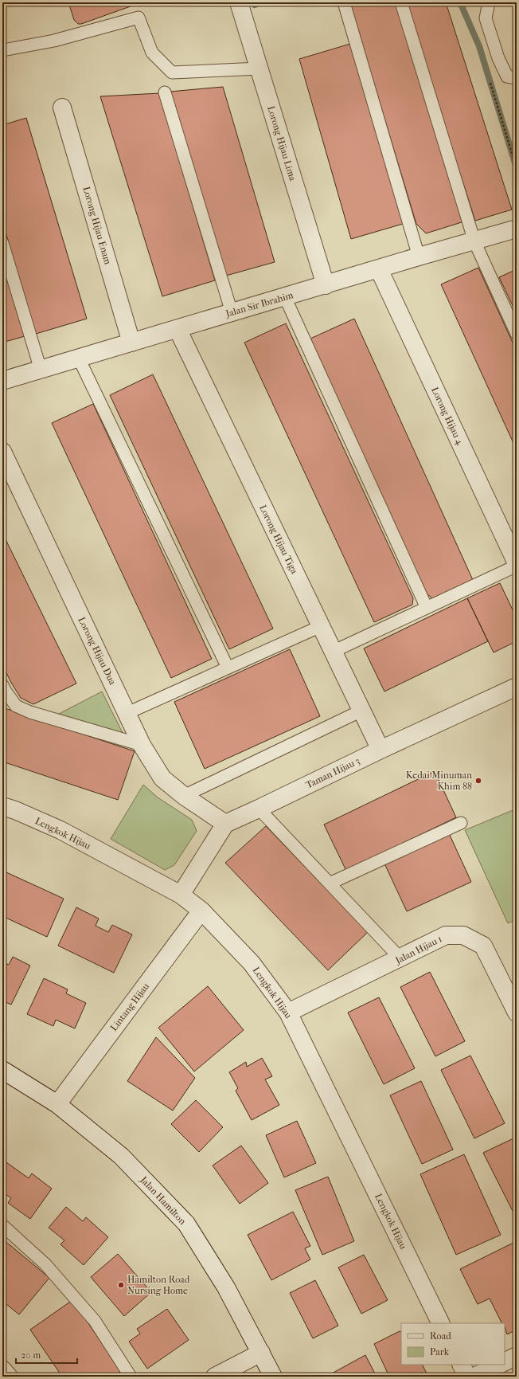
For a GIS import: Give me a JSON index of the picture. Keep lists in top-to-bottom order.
{
  "streets": {
    "street": [
      "Lorong Hijau Lima",
      "Lorong Hijau Enam",
      "Jalan Sir Ibrahim",
      "Lorong Hijau 4",
      "Lorong Hijau Tiga",
      "Lorong Hijau Dua",
      "Taman Hijau 3",
      "Lengkok Hijau",
      "Jalan Hijau 1",
      "Lintang Hijau",
      "Jalan Hamilton"
    ]
  },
  "crossings": [
    ["Lorong Hijau Lima", "Jalan Sir Ibrahim"],
    ["Lorong Hijau Enam", "Jalan Sir Ibrahim"],
    ["Jalan Sir Ibrahim", "Lorong Hijau 4"],
    ["Jalan Sir Ibrahim", "Lorong Hijau Tiga"],
    ["Lorong Hijau Tiga", "Taman Hijau 3"],
    ["Lorong Hijau Dua", "Taman Hijau 3"],
    ["Lengkok Hijau", "Jalan Hijau 1"],
    ["Lengkok Hijau", "Lintang Hijau"],
    ["Lintang Hijau", "Jalan Hamilton"]
  ],
  "places": ["Kedai Minuman Khim 88", "Hamilton Road Nursing Home"],
  "legend": ["Road", "Park"],
  "scale_bar": "20 m"
}
